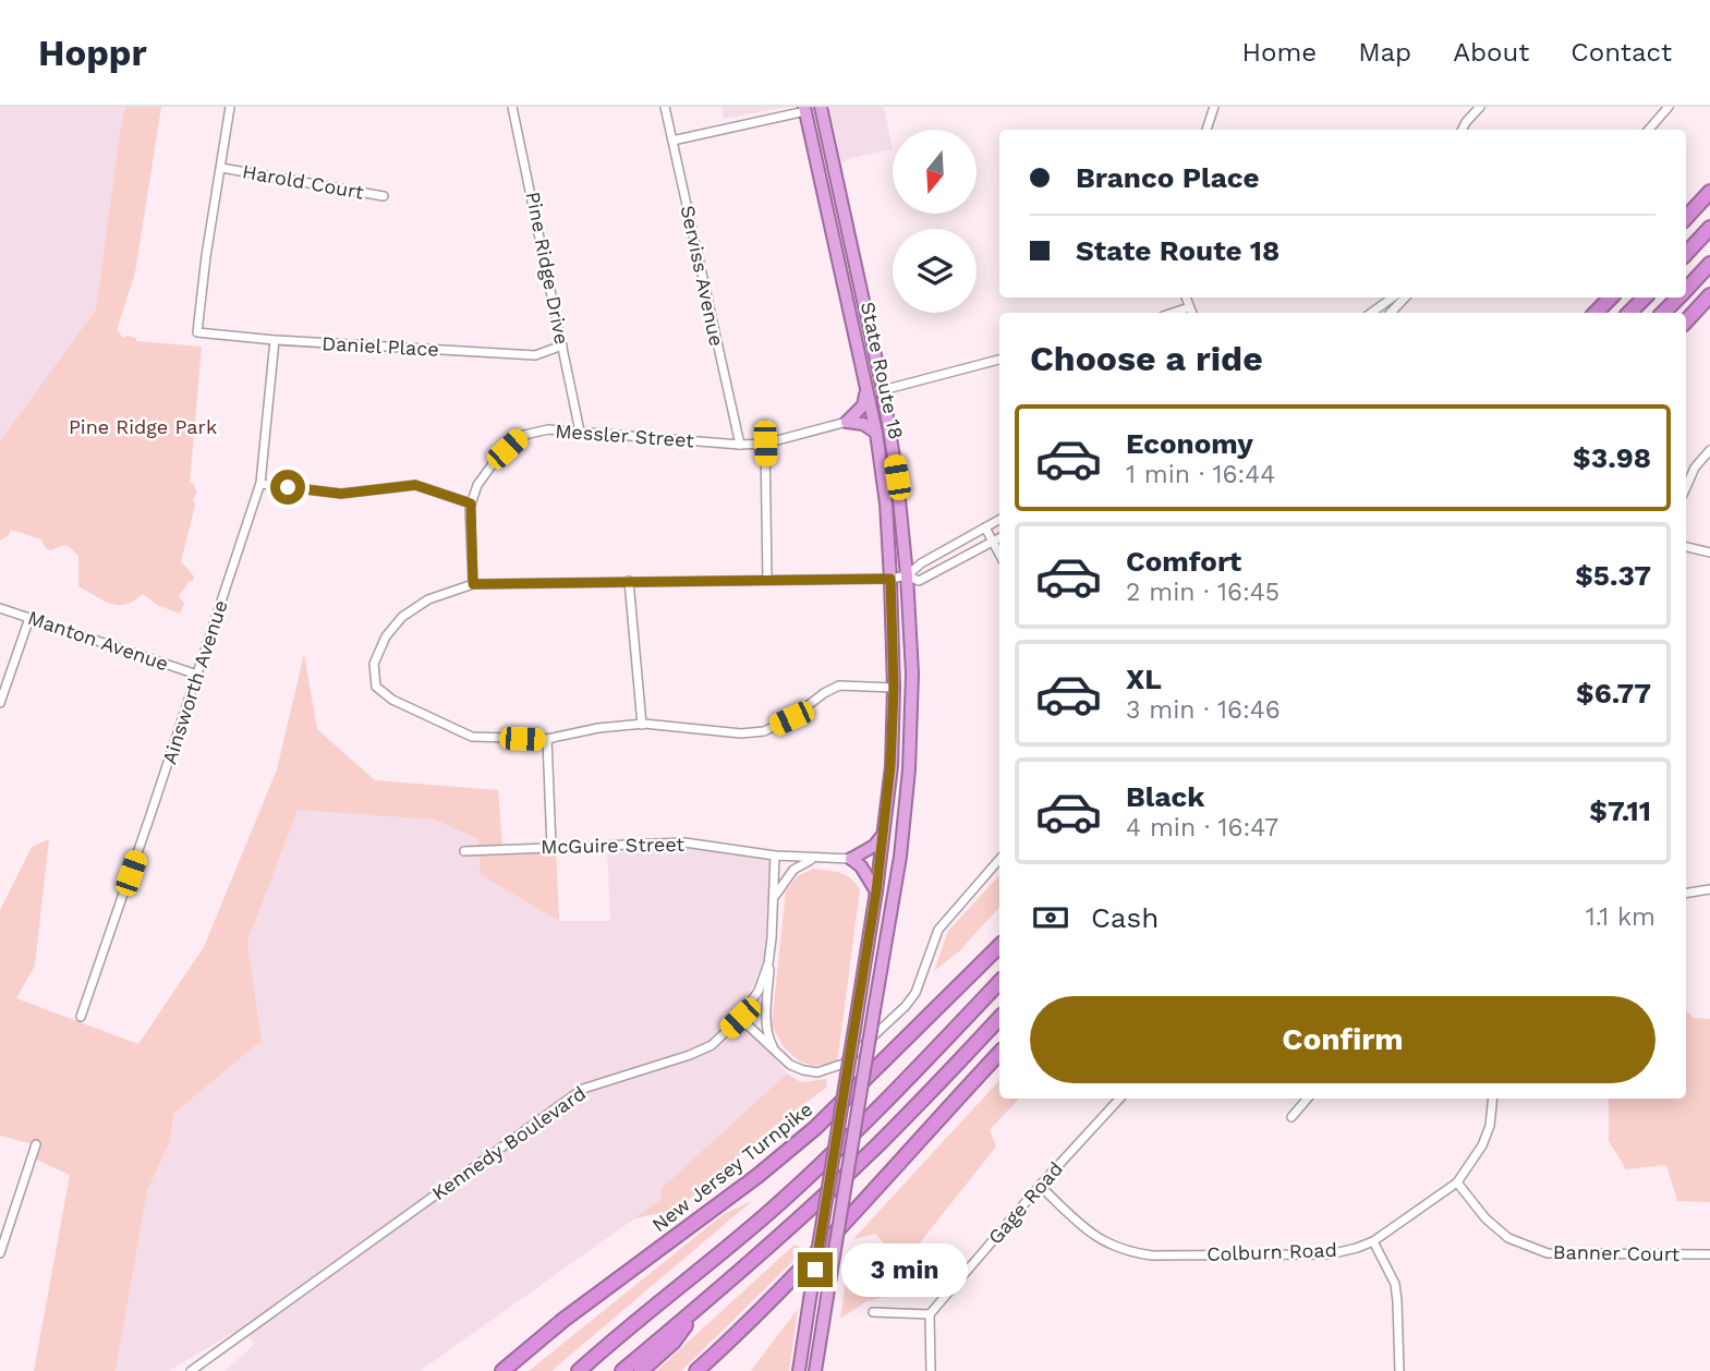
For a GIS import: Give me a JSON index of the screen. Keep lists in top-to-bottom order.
{
  "streets": {
    "highway": ["State Route 18", "New Jersey Turnpike"],
    "street": [
      "Harold Court",
      "Pine Ridge Drive",
      "Serviss Avenue",
      "Daniel Place",
      "Messler Street",
      "Manton Avenue",
      "Ainsworth Avenue",
      "McGuire Street",
      "Kennedy Boulevard",
      "Gage Road",
      "Colburn Road",
      "Banner Court"
    ]
  },
  "crossings": [
    ["Harold Court", "Daniel Place"],
    ["Pine Ridge Drive", "Daniel Place"],
    ["Pine Ridge Drive", "Messler Street"],
    ["Serviss Avenue", "Messler Street"],
    ["Daniel Place", "Ainsworth Avenue"],
    ["Manton Avenue", "Ainsworth Avenue"],
    ["McGuire Street", "Kennedy Boulevard"],
    ["Gage Road", "Colburn Road"],
    ["Colburn Road", "Banner Court"]
  ],
  "parks": ["Pine Ridge Park"],
  "north": "bottom",
  "page": {
    "header": "Hoppr",
    "nav": [
      "Home",
      "Map",
      "About",
      "Contact"
    ],
    "banner": ["Branco Place", "State Route 18"],
    "heading": "Choose a ride",
    "list": [
      {
        "name": "Economy",
        "note": "1 min · 16:44",
        "value": "$3.98"
      },
      {
        "name": "Comfort",
        "note": "2 min · 16:45",
        "value": "$5.37"
      },
      {
        "name": "XL",
        "note": "3 min · 16:46",
        "value": "$6.77"
      },
      {
        "name": "Black",
        "note": "4 min · 16:47",
        "value": "$7.11"
      }
    ],
    "pay": ["Cash", "1.1 km"],
    "buttons": "Confirm",
    "bubble": "3 min"
  }
}
